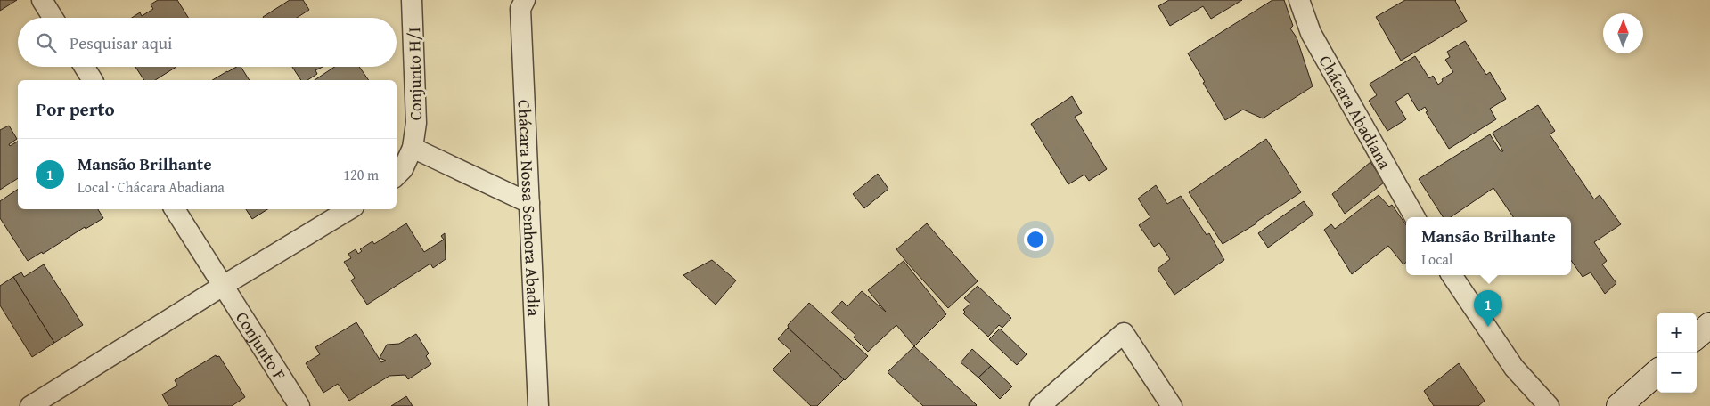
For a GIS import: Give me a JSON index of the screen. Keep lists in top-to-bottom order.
{
  "streets": {
    "street": [
      "Conjunto H/I",
      "Chácara Abadiana",
      "Chácara Nossa Senhora Abadia",
      "Conjunto F"
    ]
  },
  "north": "top",
  "page": {
    "search": "Pesquisar aqui",
    "heading": "Por perto",
    "list": [
      {
        "mark": "1",
        "name": "Mansão Brilhante",
        "note": "Local · Chácara Abadiana",
        "value": "120 m"
      }
    ],
    "popup": ["Mansão Brilhante", "Local"],
    "pins": "1",
    "map_buttons": ["+", "−"]
  }
}
